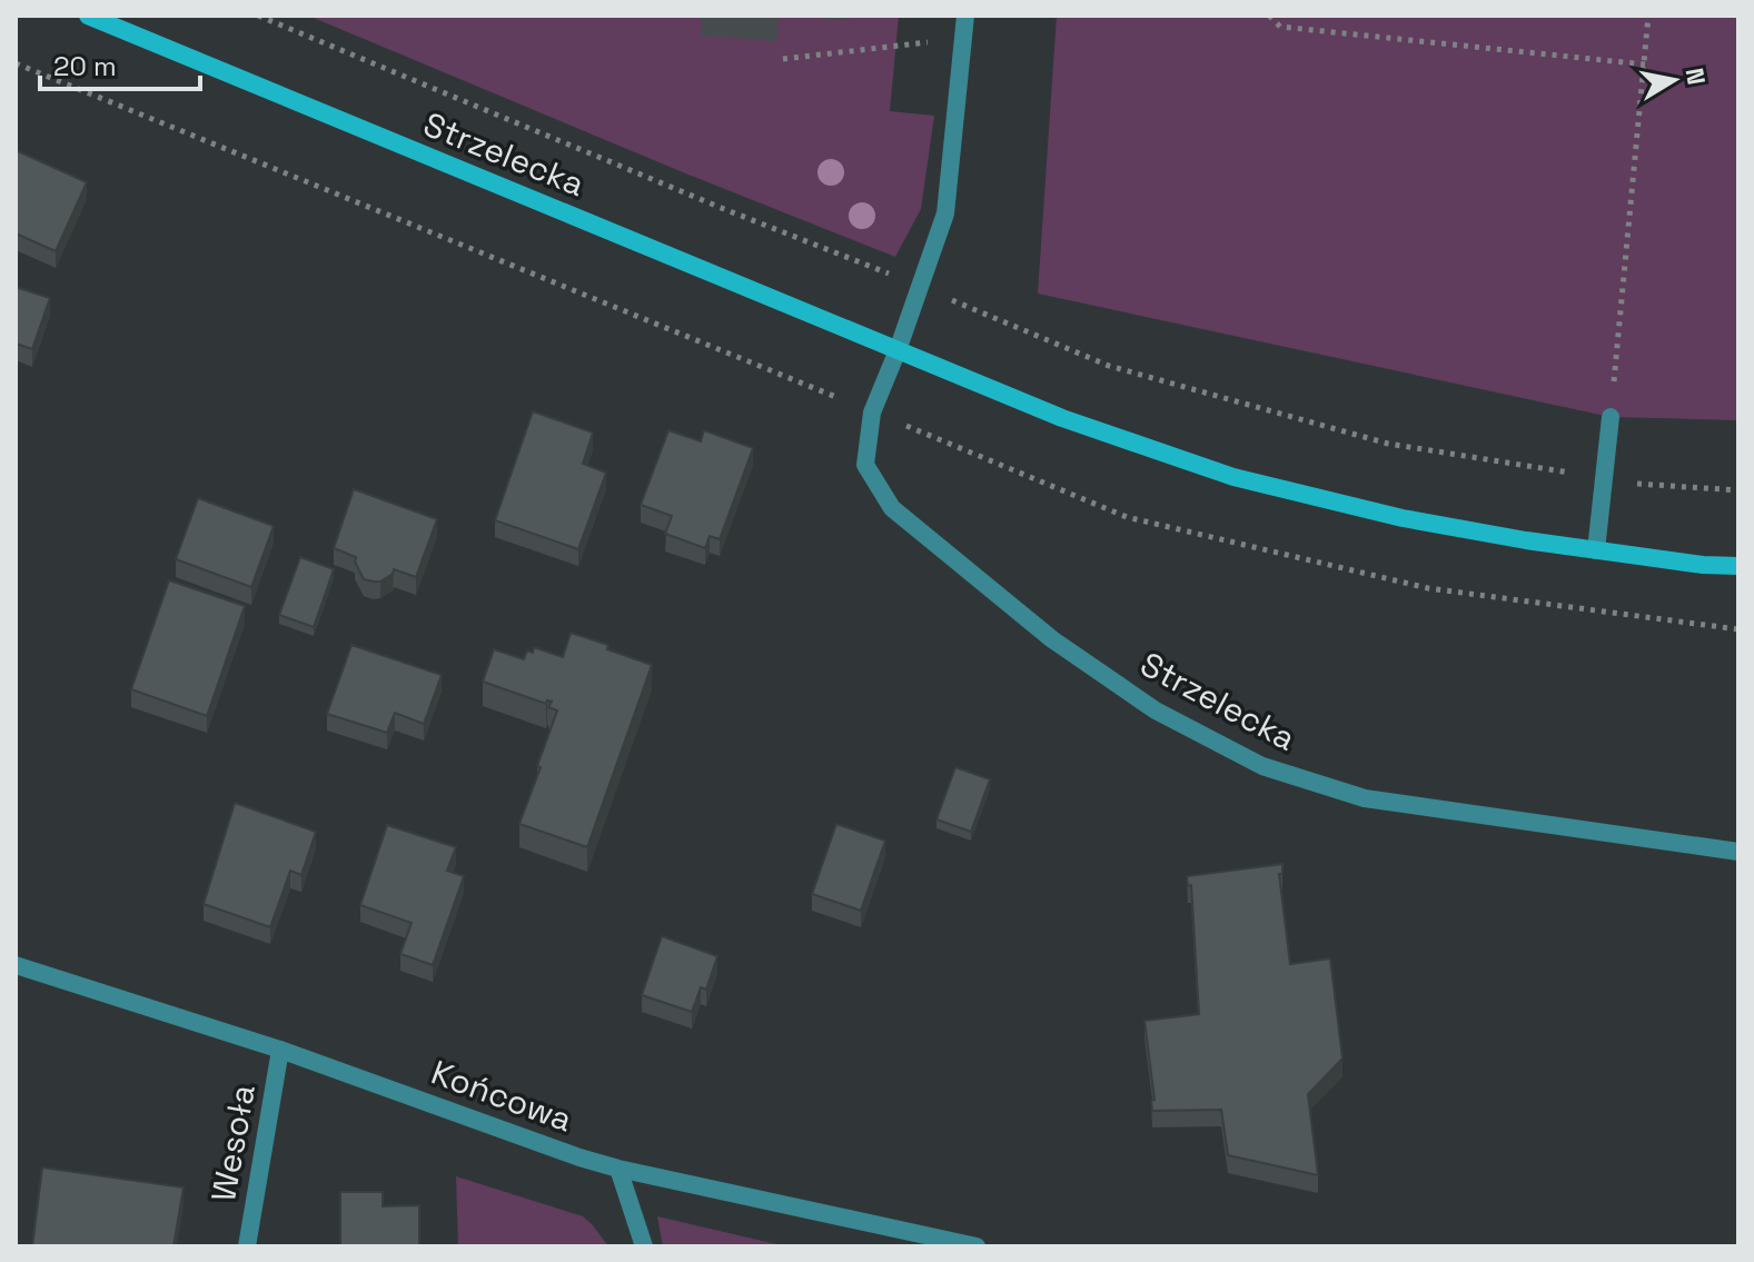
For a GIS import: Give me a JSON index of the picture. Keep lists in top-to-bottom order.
{
  "streets": {
    "street": ["Strzelecka", "Końcowa", "Wesoła"]
  },
  "crossings": [
    ["Końcowa", "Wesoła"]
  ],
  "scale_bar": "20 m",
  "north": "right"
}
